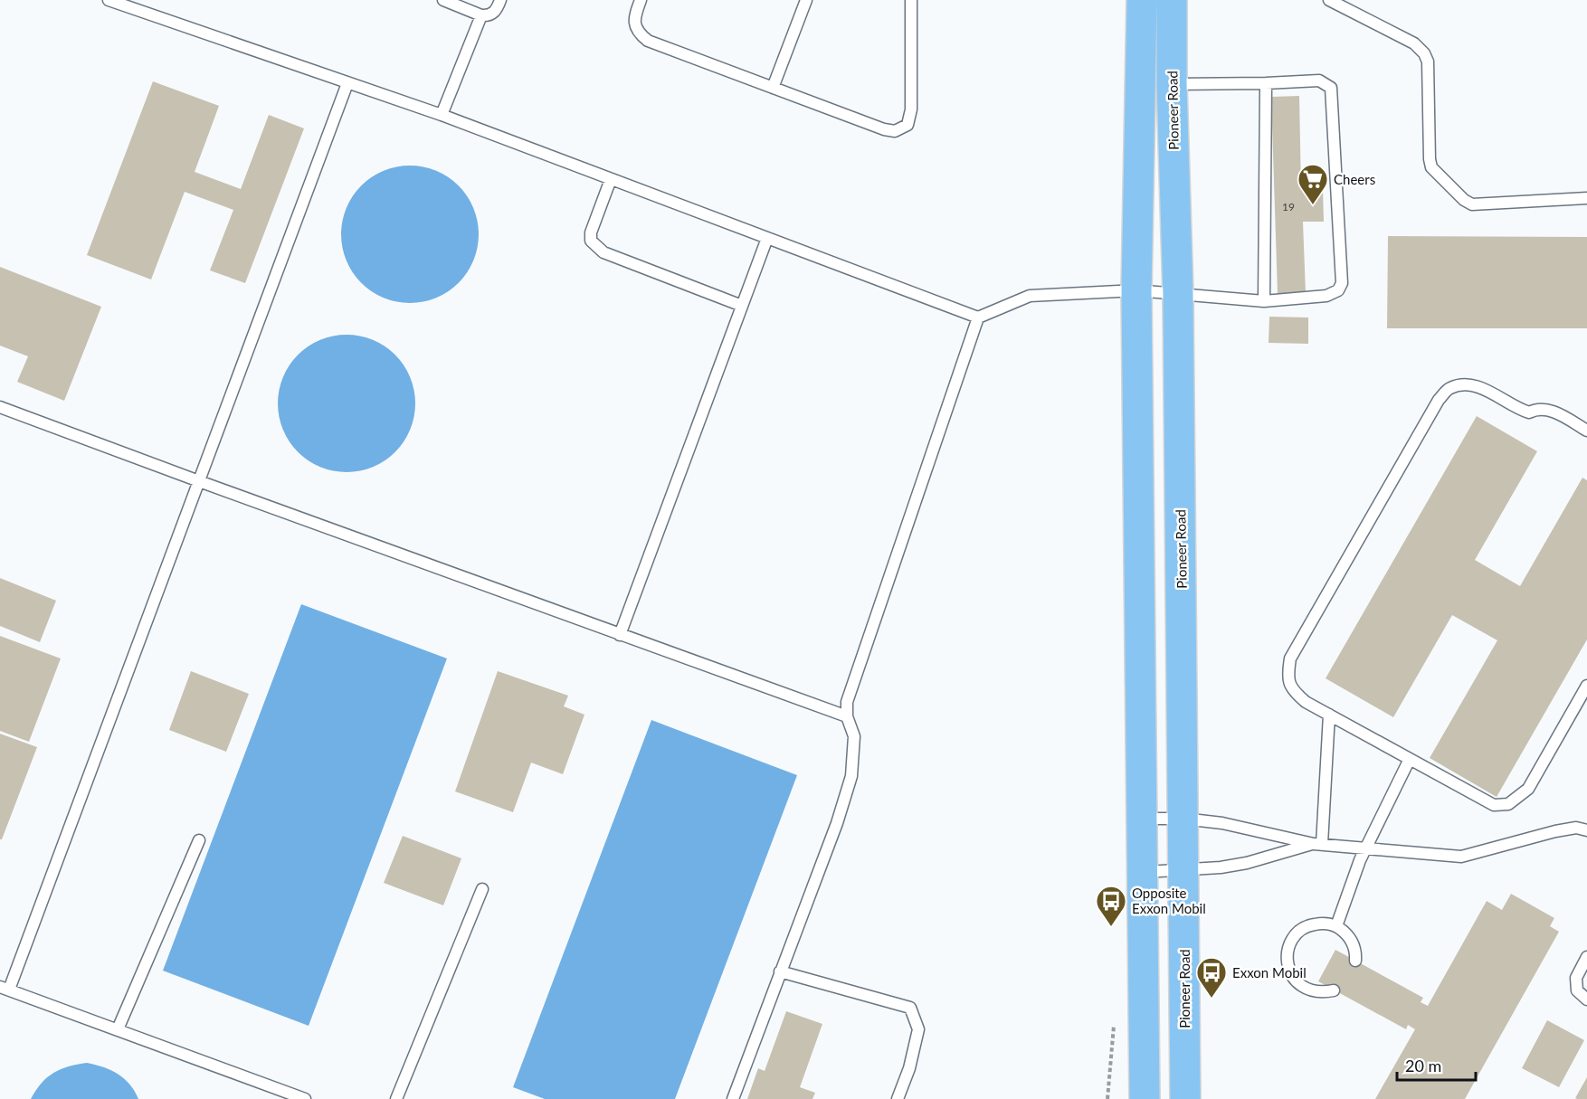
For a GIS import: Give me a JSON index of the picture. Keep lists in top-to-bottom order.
{
  "streets": {
    "main road": ["Pioneer Road"]
  },
  "places": {
    "supermarket": ["Cheers"],
    "bus stop": ["Opposite Exxon Mobil", "Exxon Mobil"]
  },
  "house_numbers": ["19"],
  "scale_bar": "20 m"
}
